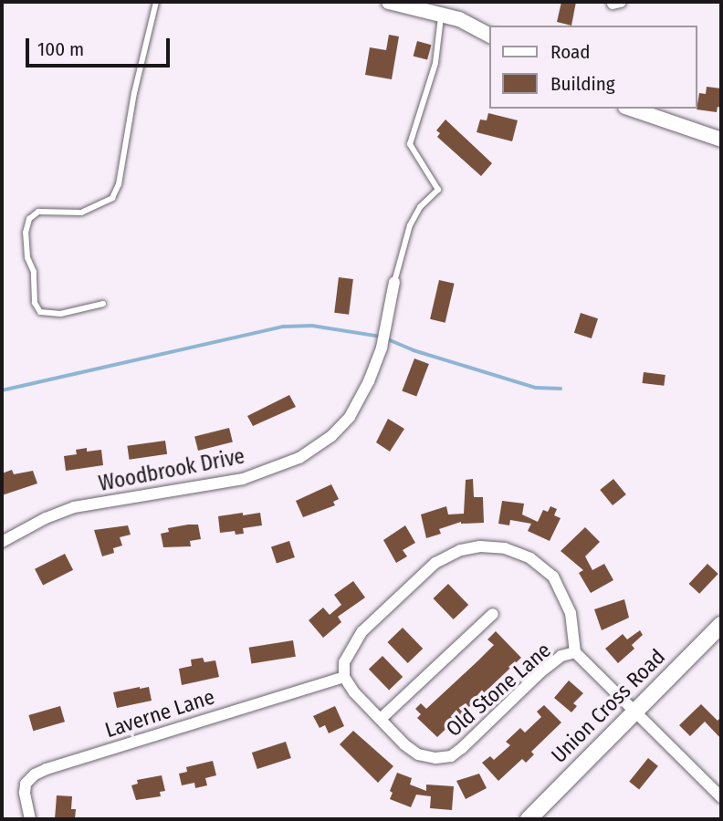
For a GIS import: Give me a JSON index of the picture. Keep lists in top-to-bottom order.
{
  "streets": {
    "main road": ["Union Cross Road"],
    "street": ["Woodbrook Drive", "Old Stone Lane", "Laverne Lane"]
  },
  "crossings": [
    ["Old Stone Lane", "Union Cross Road"],
    ["Old Stone Lane", "Laverne Lane"]
  ],
  "legend": ["Road", "Building"],
  "scale_bar": "100 m"
}
